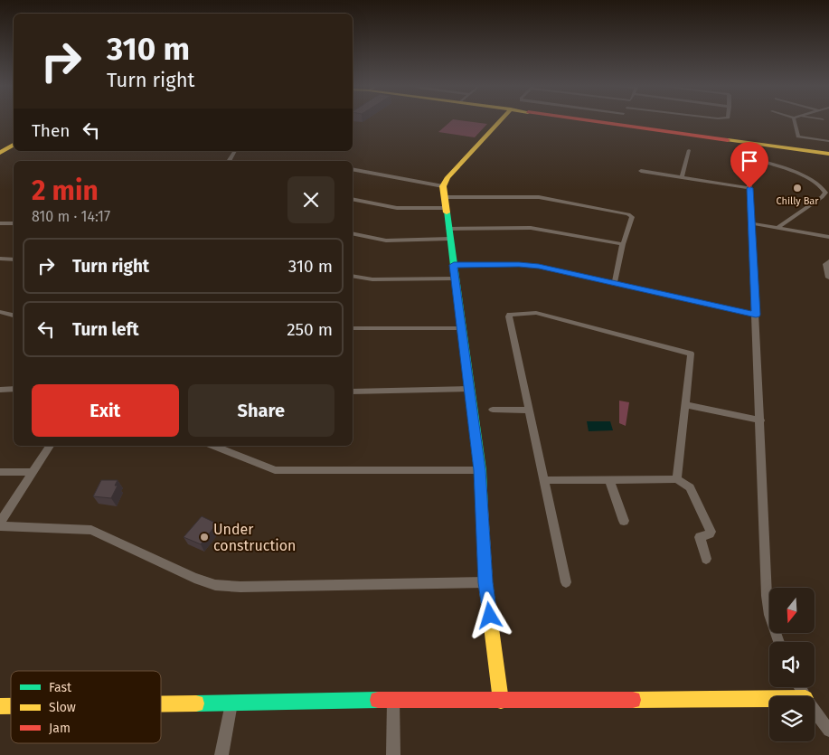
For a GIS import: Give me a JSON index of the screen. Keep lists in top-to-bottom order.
{
  "places": ["Chilly Bar", "Under construction"],
  "legend": ["Fast", "Slow", "Jam"],
  "north": "bottom",
  "page": {
    "turn": ["310 m", "Turn right"],
    "then": "Then",
    "heading": ["2 min", "810 m · 14:17"],
    "list": [
      {
        "name": "Turn right",
        "value": "310 m"
      },
      {
        "name": "Turn left",
        "value": "250 m"
      }
    ],
    "buttons": ["Exit", "Share"]
  }
}
